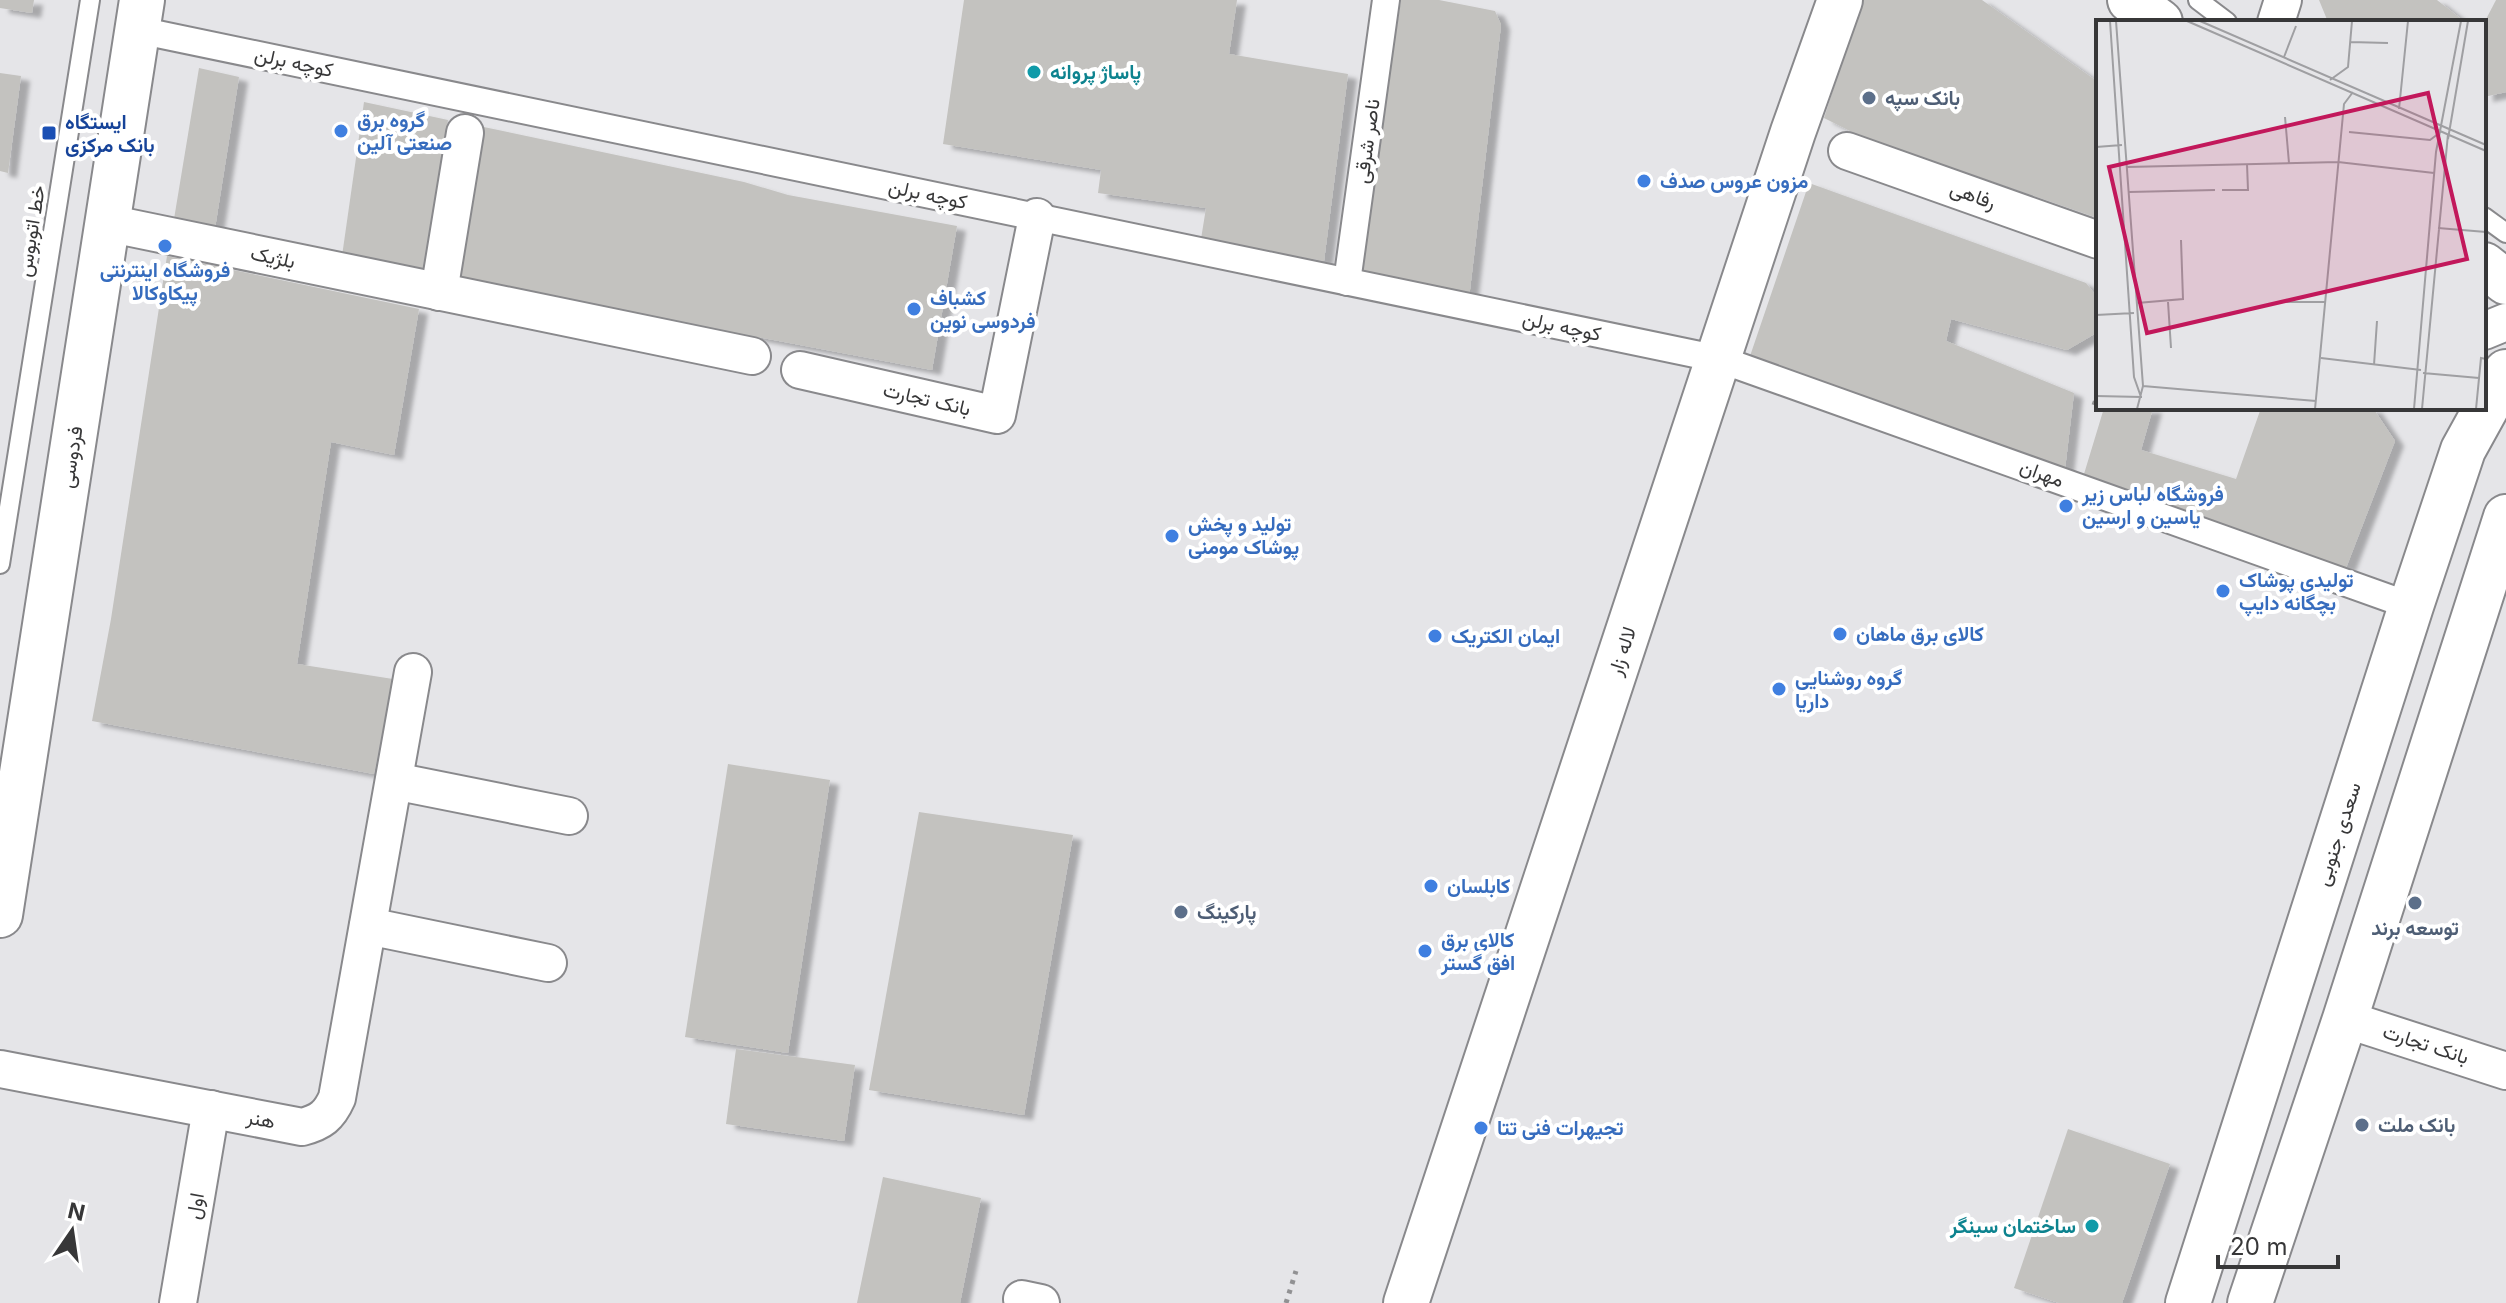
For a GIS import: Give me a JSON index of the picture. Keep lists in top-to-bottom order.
{
  "streets": {
    "main road": ["فردوسی", "لاله زار", "سعدی جنوبی"],
    "street": [
      "کوچه برلن",
      "ناصر شرقی",
      "رفاهی",
      "بلژیک",
      "بانک تجارت",
      "مهران",
      "هنر",
      "اول"
    ],
    "lane": ["خط اتوبوس"]
  },
  "crossings": [
    ["کوچه برلن", "ناصر شرقی"],
    ["کوچه برلن", "بانک تجارت"],
    ["کوچه برلن", "فردوسی"],
    ["کوچه برلن", "مهران"],
    ["کوچه برلن", "لاله زار"],
    ["بلژیک", "فردوسی"],
    ["مهران", "لاله زار"],
    ["مهران", "سعدی جنوبی"],
    ["هنر", "اول"]
  ],
  "places": {
    "other": [
      "پاساژ پروانه",
      "بانک سپه",
      "گروه برق صنعتی آلین",
      "مزون عروس صدف",
      "فروشگاه اینترنتی پیکاوکالا",
      "کشباف فردوسی نوین",
      "فروشگاه لباس زیر یاسین و ارسین",
      "تولید و پخش پوشاک مومنی",
      "تولیدی پوشاک بچگانه دایپ",
      "کالای برق ماهان",
      "ایمان الکتریک",
      "گروه روشنایی داریا",
      "کابلسان",
      "توسعه برند",
      "پارکینگ",
      "کالای برق افق گستر",
      "بانک ملت",
      "تجیهرات فنی تتا",
      "ساختمان سینگر"
    ],
    "transit": ["ایستگاه بانک مرکزی"]
  },
  "scale_bar": "20 m",
  "north": "top"
}
